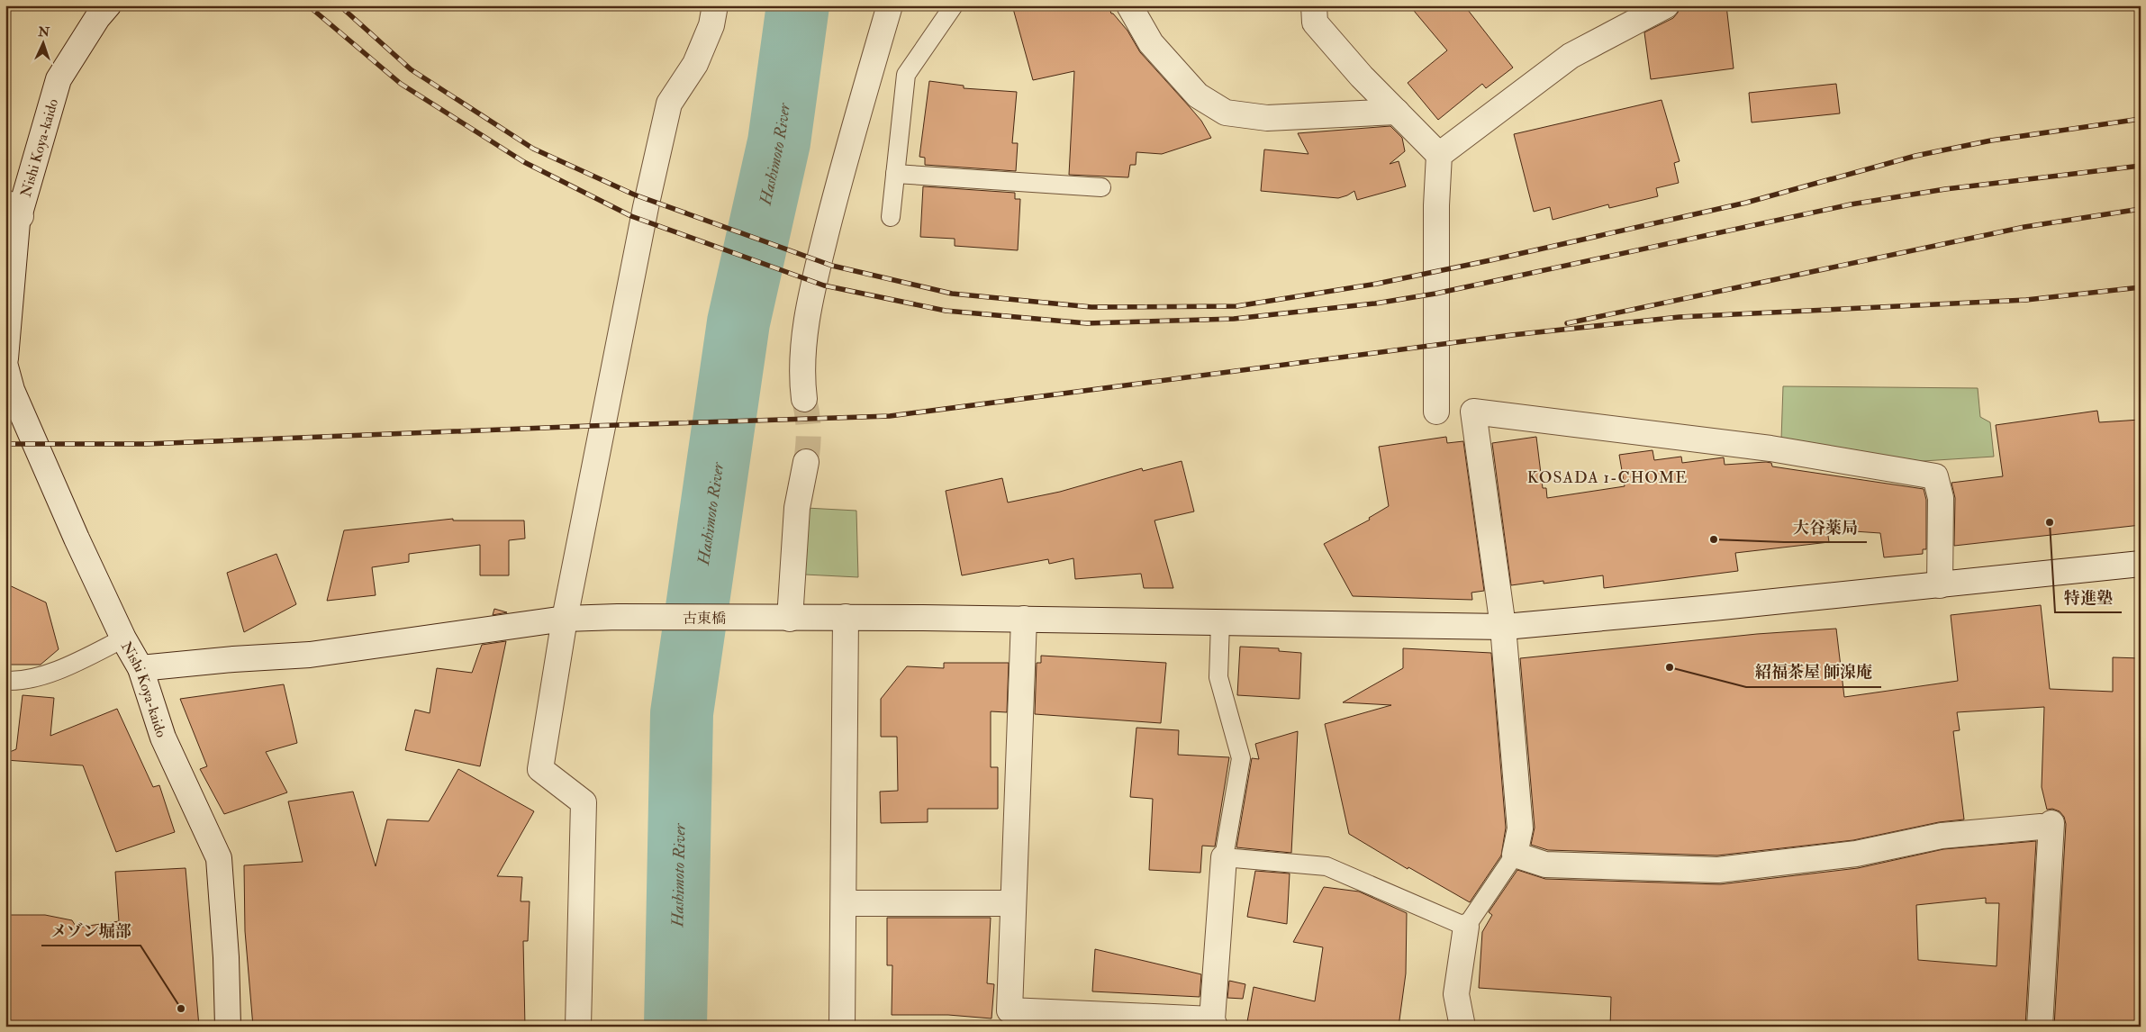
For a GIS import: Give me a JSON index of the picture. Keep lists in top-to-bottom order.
{
  "streets": {
    "street": ["Nishi Koya-kaido", "古東橋"]
  },
  "crossings": [
    ["Nishi Koya-kaido", "古東橋"]
  ],
  "districts": ["KOSADA 1-CHOME"],
  "water": ["Hashimoto River"],
  "places": [
    "特進塾",
    "大谷薬局",
    "紹福茶屋 師湶庵",
    "メゾン堀部"
  ],
  "north": "top"
}
